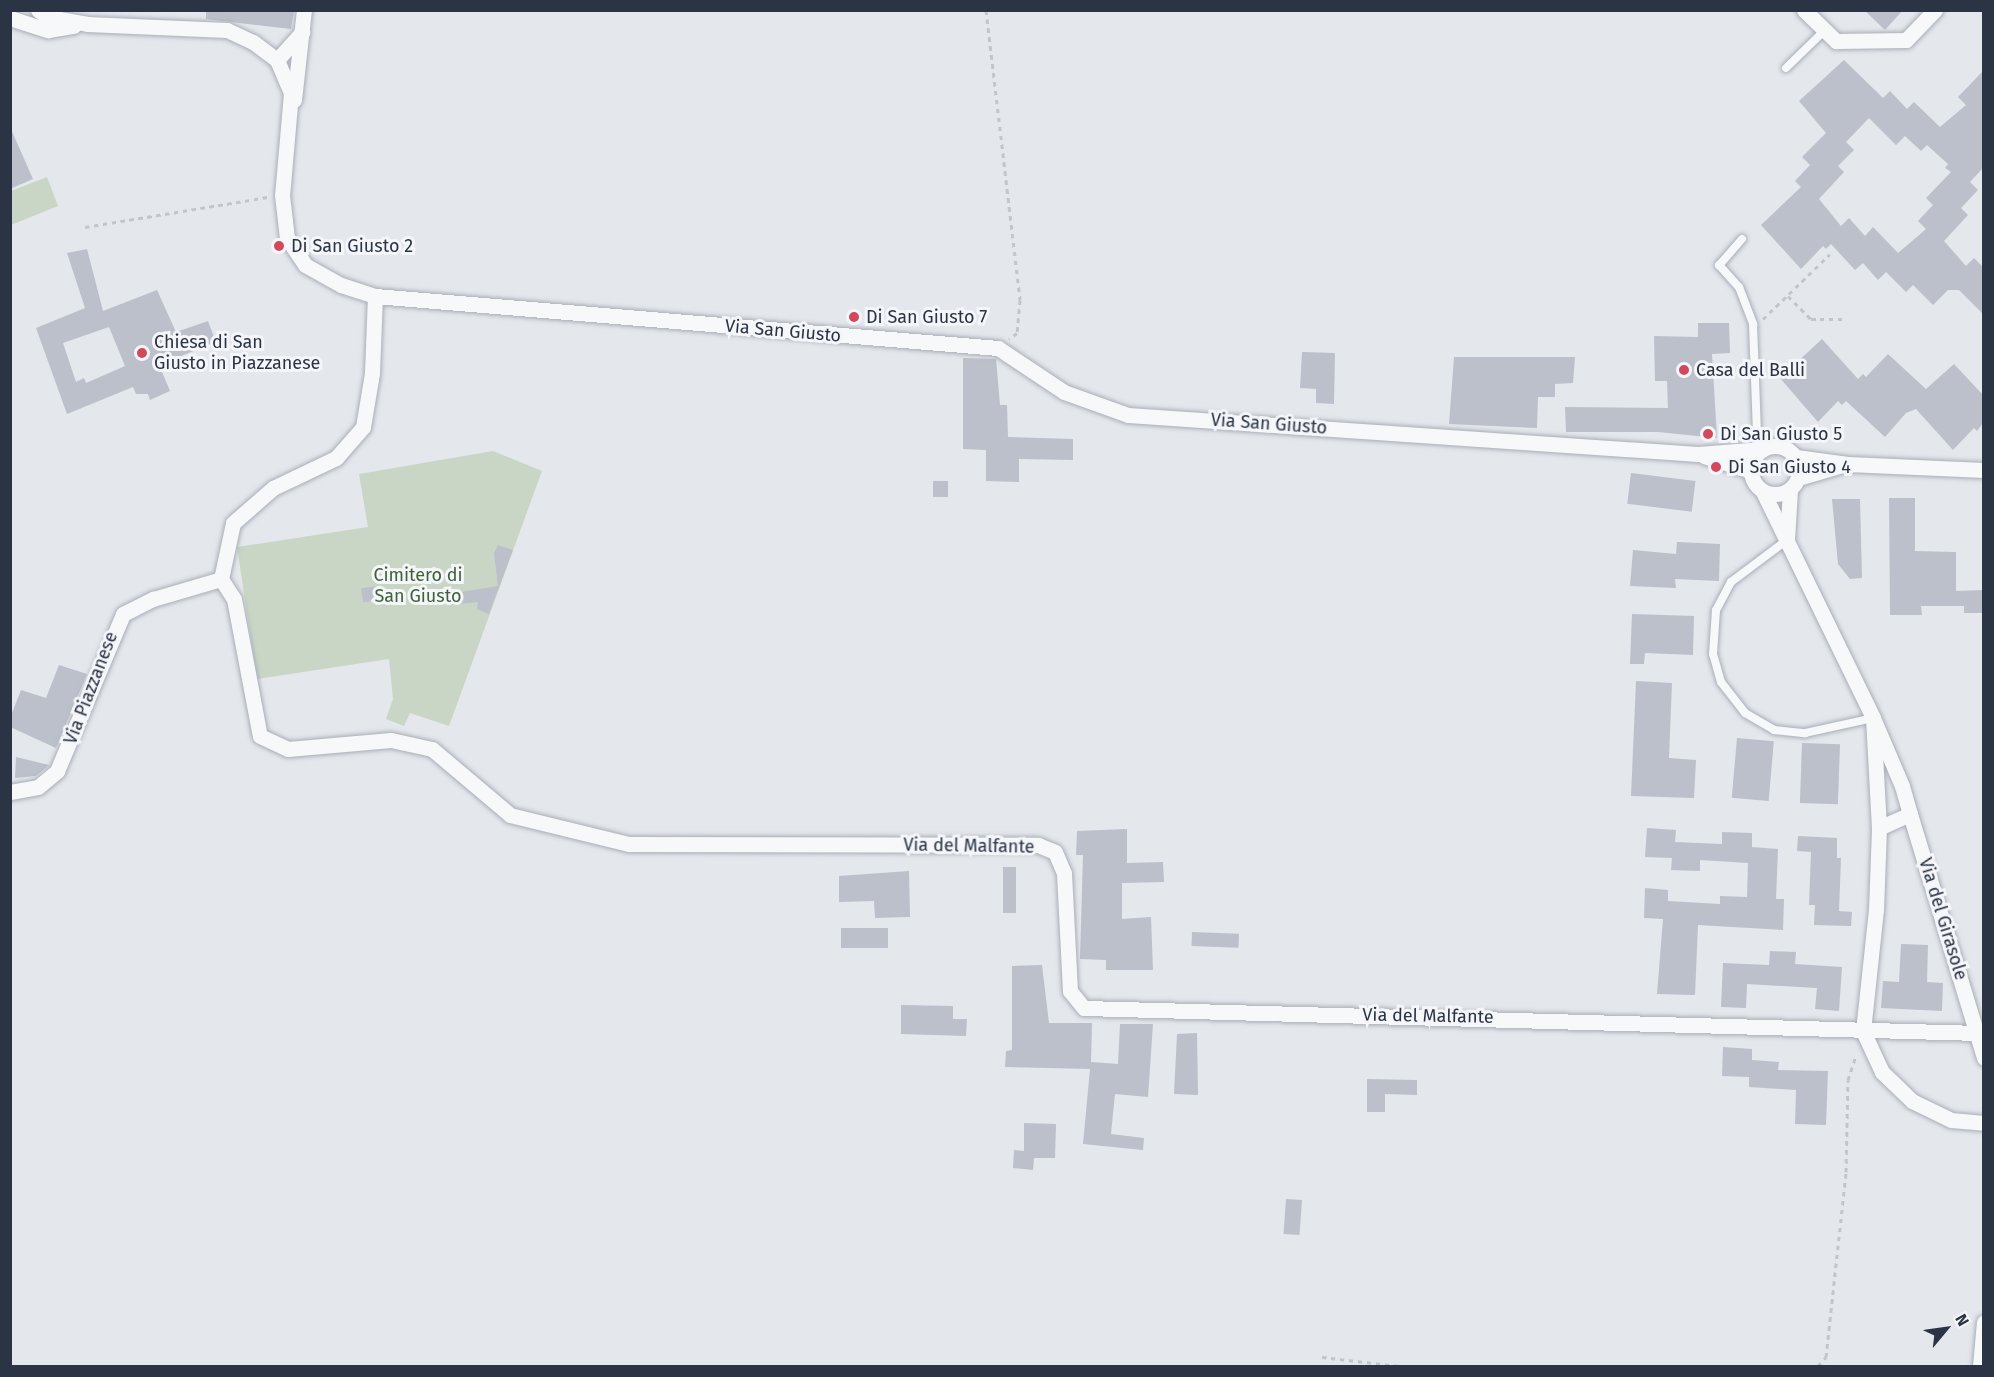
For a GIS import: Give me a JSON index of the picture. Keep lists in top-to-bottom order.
{
  "streets": {
    "street": [
      "Via San Giusto",
      "Via Piazzanese",
      "Via del Malfante",
      "Via del Girasole"
    ]
  },
  "crossings": [
    ["Via San Giusto", "Via del Girasole"],
    ["Via Piazzanese", "Via del Malfante"],
    ["Via del Malfante", "Via del Girasole"]
  ],
  "parks": ["Cimitero di San Giusto"],
  "places": [
    "Di San Giusto 2",
    "Di San Giusto 7",
    "Chiesa di San Giusto in Piazzanese",
    "Casa del Balli",
    "Di San Giusto 5",
    "Di San Giusto 4"
  ],
  "north": "top right"
}
